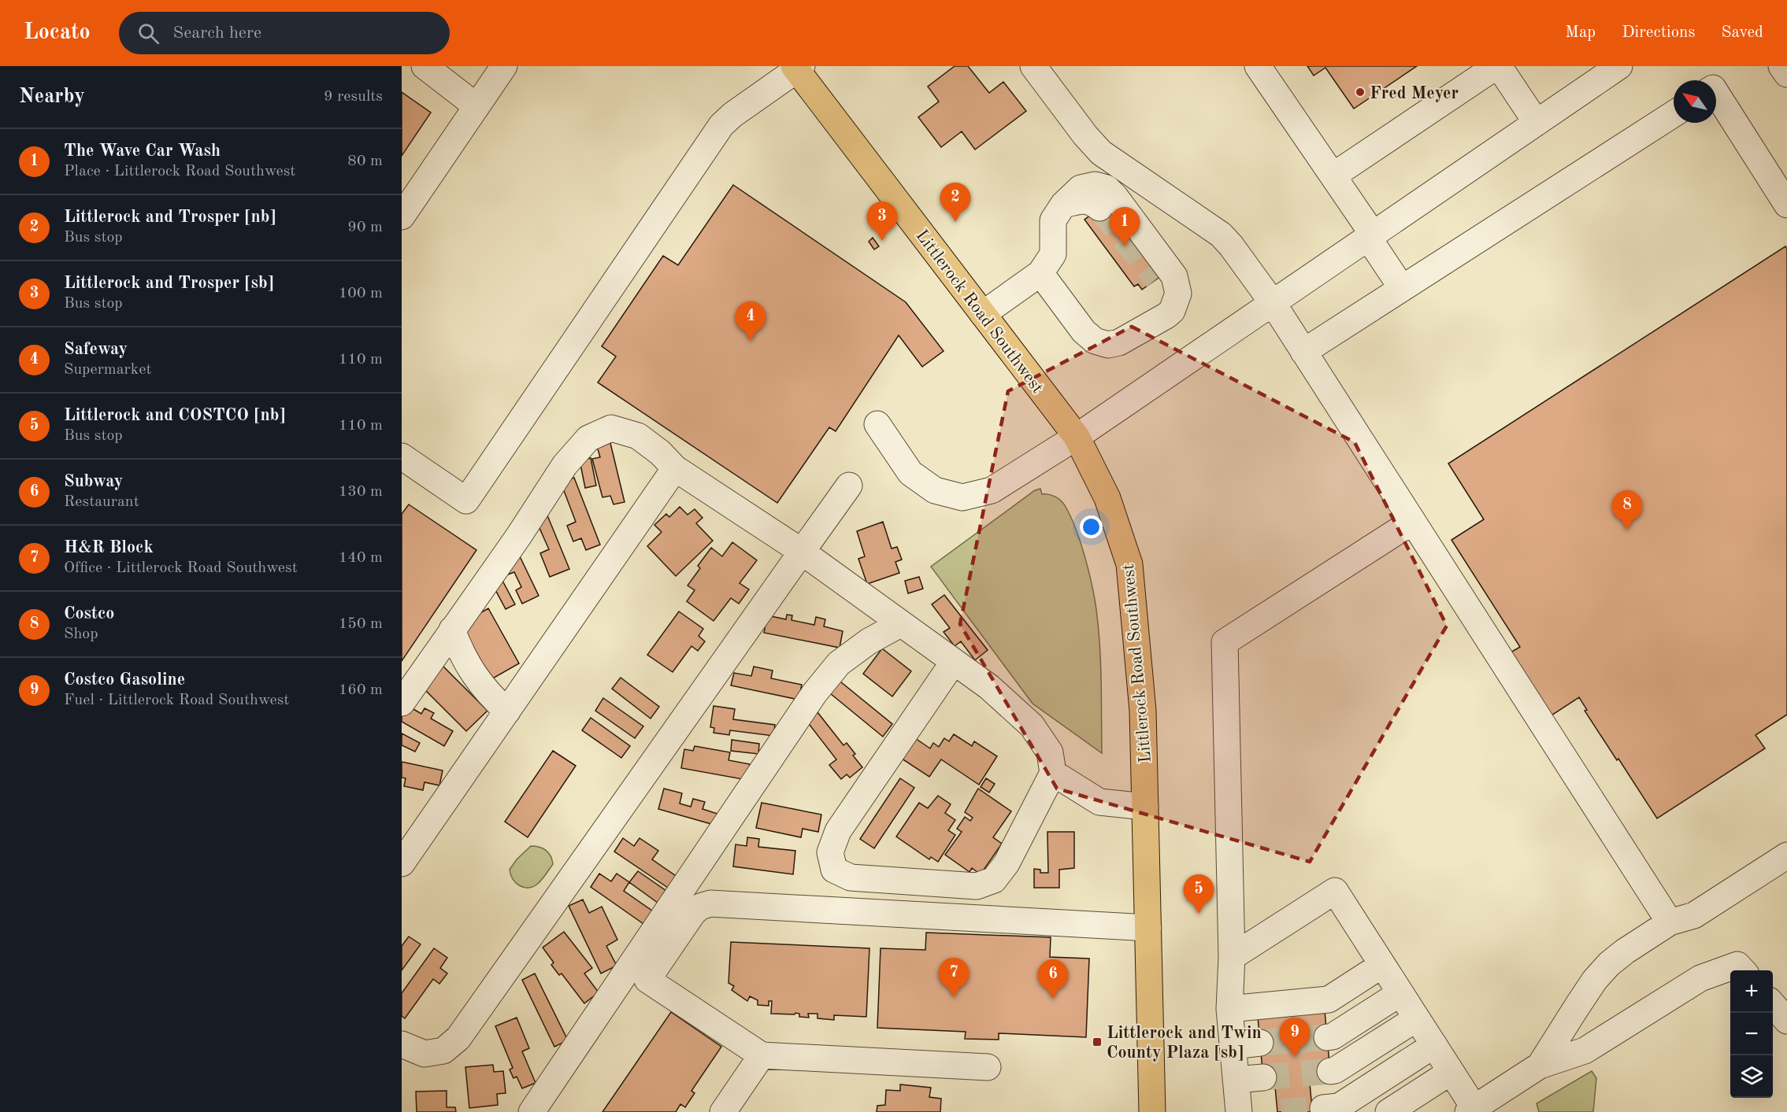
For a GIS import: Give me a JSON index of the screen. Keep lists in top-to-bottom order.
{
  "streets": {
    "main road": ["Littlerock Road Southwest"]
  },
  "places": {
    "other": ["Fred Meyer"],
    "transit": ["Littlerock and Twin County Plaza [sb]"]
  },
  "north": "top left",
  "page": {
    "header": "Locato",
    "search": "Search here",
    "nav": ["Map", "Directions", "Saved"],
    "heading": ["Nearby", "9 results"],
    "list": [
      {
        "mark": "1",
        "name": "The Wave Car Wash",
        "note": "Place · Littlerock Road Southwest",
        "value": "80 m"
      },
      {
        "mark": "2",
        "name": "Littlerock and Trosper [nb]",
        "note": "Bus stop",
        "value": "90 m"
      },
      {
        "mark": "3",
        "name": "Littlerock and Trosper [sb]",
        "note": "Bus stop",
        "value": "100 m"
      },
      {
        "mark": "4",
        "name": "Safeway",
        "note": "Supermarket",
        "value": "110 m"
      },
      {
        "mark": "5",
        "name": "Littlerock and COSTCO [nb]",
        "note": "Bus stop",
        "value": "110 m"
      },
      {
        "mark": "6",
        "name": "Subway",
        "note": "Restaurant",
        "value": "130 m"
      },
      {
        "mark": "7",
        "name": "H&R Block",
        "note": "Office · Littlerock Road Southwest",
        "value": "140 m"
      },
      {
        "mark": "8",
        "name": "Costco",
        "note": "Shop",
        "value": "150 m"
      },
      {
        "mark": "9",
        "name": "Costco Gasoline",
        "note": "Fuel · Littlerock Road Southwest",
        "value": "160 m"
      }
    ],
    "pins": [
      "2",
      "3",
      "1",
      "4",
      "8",
      "5",
      "7",
      "6",
      "9"
    ],
    "map_buttons": ["+", "−"]
  }
}
